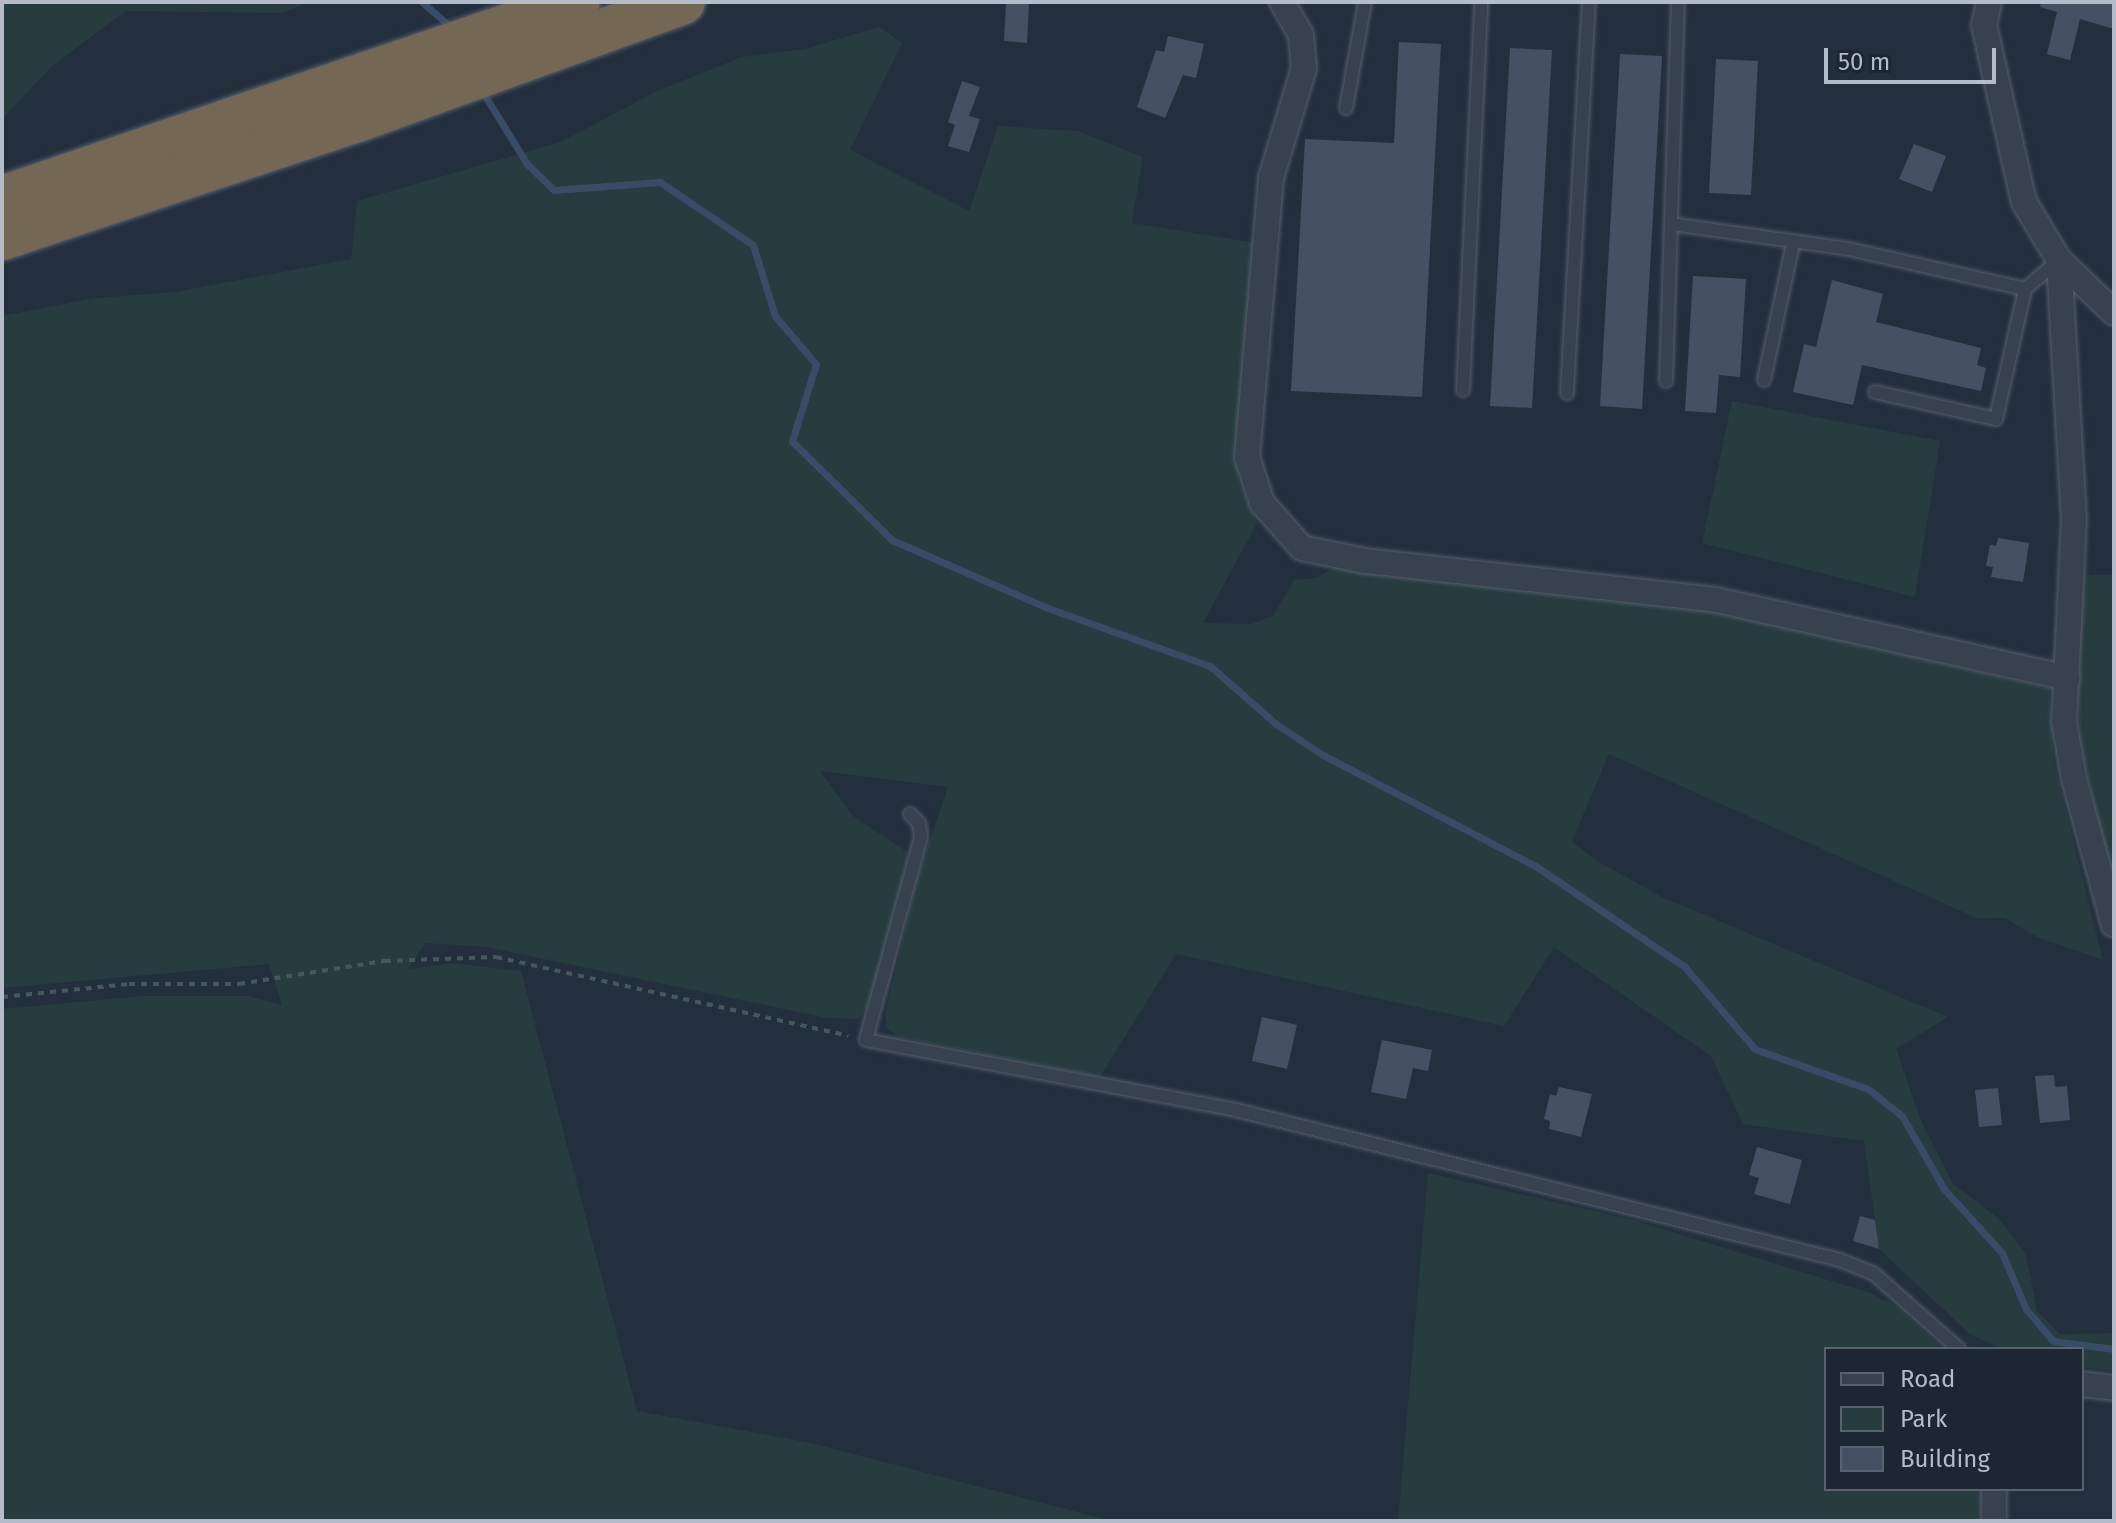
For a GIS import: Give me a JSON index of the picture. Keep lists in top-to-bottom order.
{
  "legend": ["Road", "Park", "Building"],
  "scale_bar": "50 m"
}
